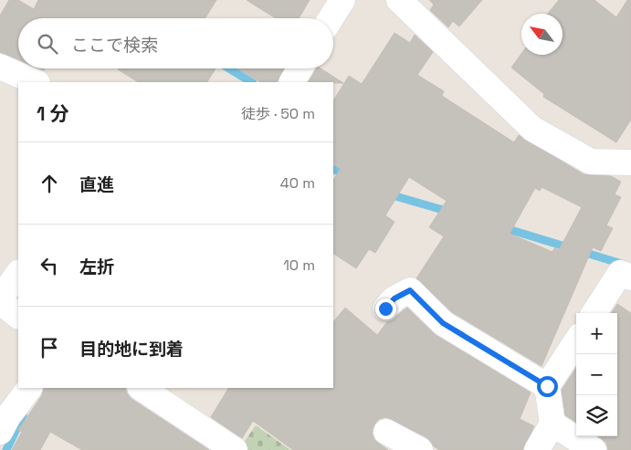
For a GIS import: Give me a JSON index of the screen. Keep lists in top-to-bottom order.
{
  "north": "top left",
  "page": {
    "search": "ここで検索",
    "heading": ["1 分", "徒歩 · 50 m"],
    "list": [
      ["直進", "40 m"],
      ["左折", "10 m"],
      "目的地に到着"
    ],
    "map_buttons": ["+", "−"]
  }
}
